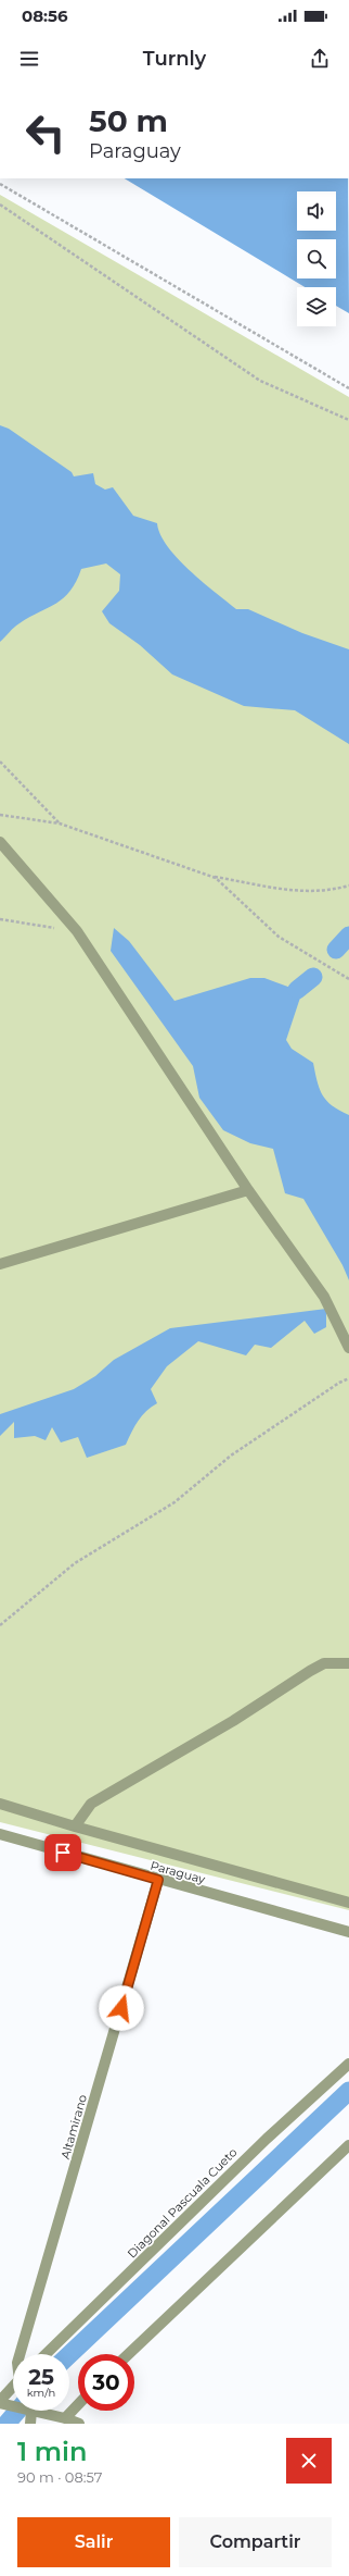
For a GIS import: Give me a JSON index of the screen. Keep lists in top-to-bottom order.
{
  "streets": {
    "street": ["Paraguay", "Altamirano", "Diagonal Pascuala Cueto"]
  },
  "crossings": [
    ["Paraguay", "Altamirano"]
  ],
  "page": {
    "status": "08:56",
    "header": "Turnly",
    "turn": ["50 m", "Paraguay"],
    "speed": "25 km/h",
    "limit": "30",
    "heading": ["1 min", "90 m · 08:57"],
    "buttons": ["Salir", "Compartir"]
  }
}
